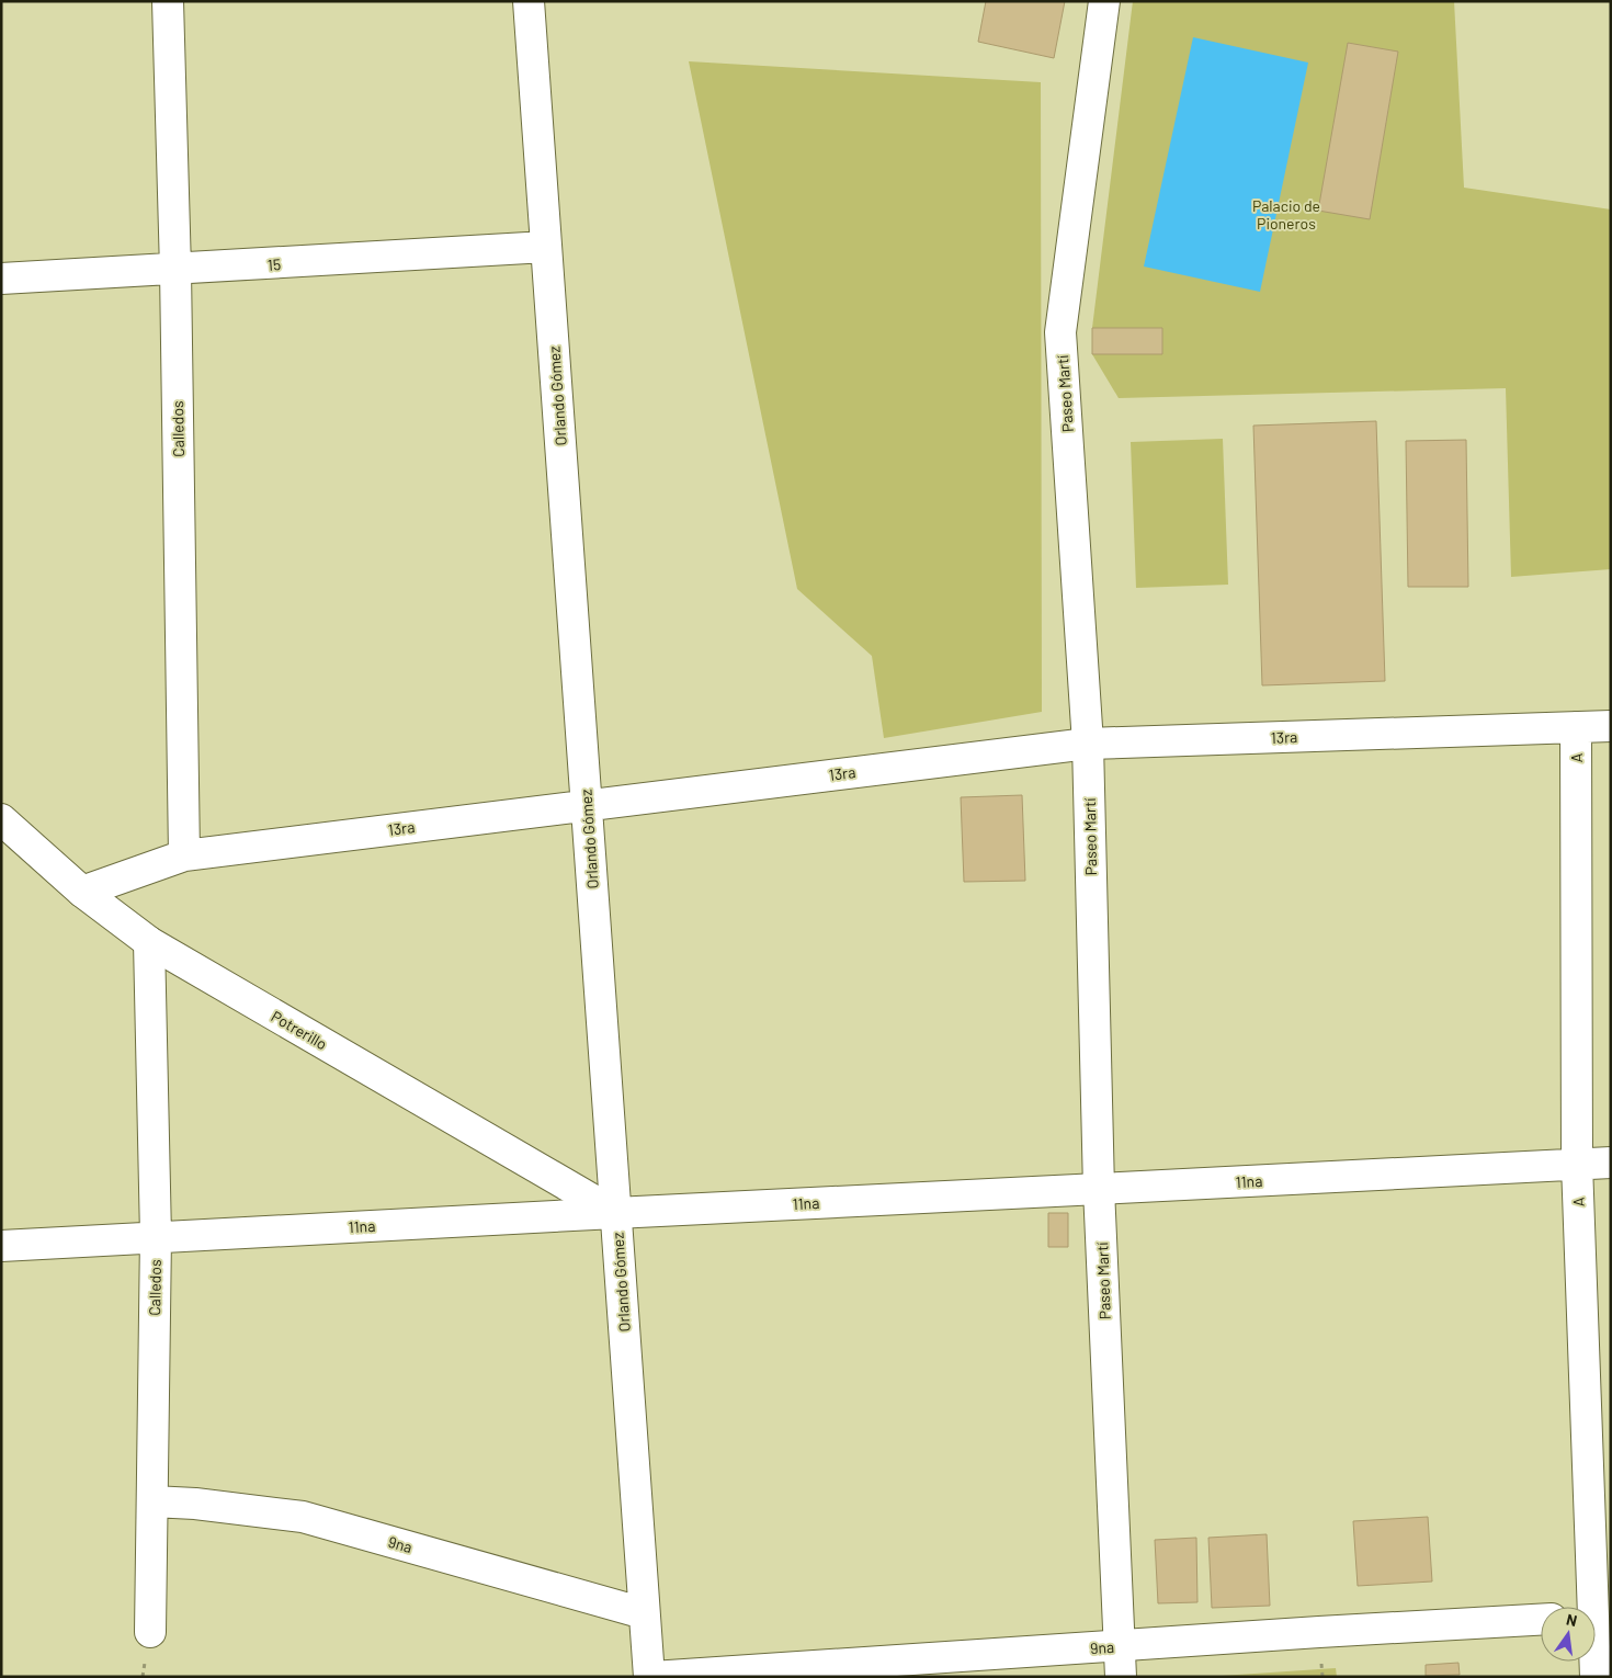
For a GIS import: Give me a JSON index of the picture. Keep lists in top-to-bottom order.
{
  "streets": {
    "street": [
      "15",
      "Paseo Martí",
      "Orlando Gómez",
      "Calledos",
      "13ra",
      "A",
      "Potrerillo",
      "11na",
      "9na"
    ]
  },
  "crossings": [
    ["15", "Orlando Gómez"],
    ["15", "Calledos"],
    ["Paseo Martí", "13ra"],
    ["Paseo Martí", "11na"],
    ["Paseo Martí", "9na"],
    ["Orlando Gómez", "13ra"],
    ["Orlando Gómez", "Potrerillo"],
    ["Orlando Gómez", "11na"],
    ["Orlando Gómez", "9na"],
    ["Calledos", "13ra"],
    ["Calledos", "Potrerillo"],
    ["Calledos", "11na"],
    ["Calledos", "9na"],
    ["13ra", "A"],
    ["13ra", "Potrerillo"],
    ["A", "11na"],
    ["Potrerillo", "11na"]
  ],
  "parks": ["Palacio de Pioneros"],
  "north": "top"
}
